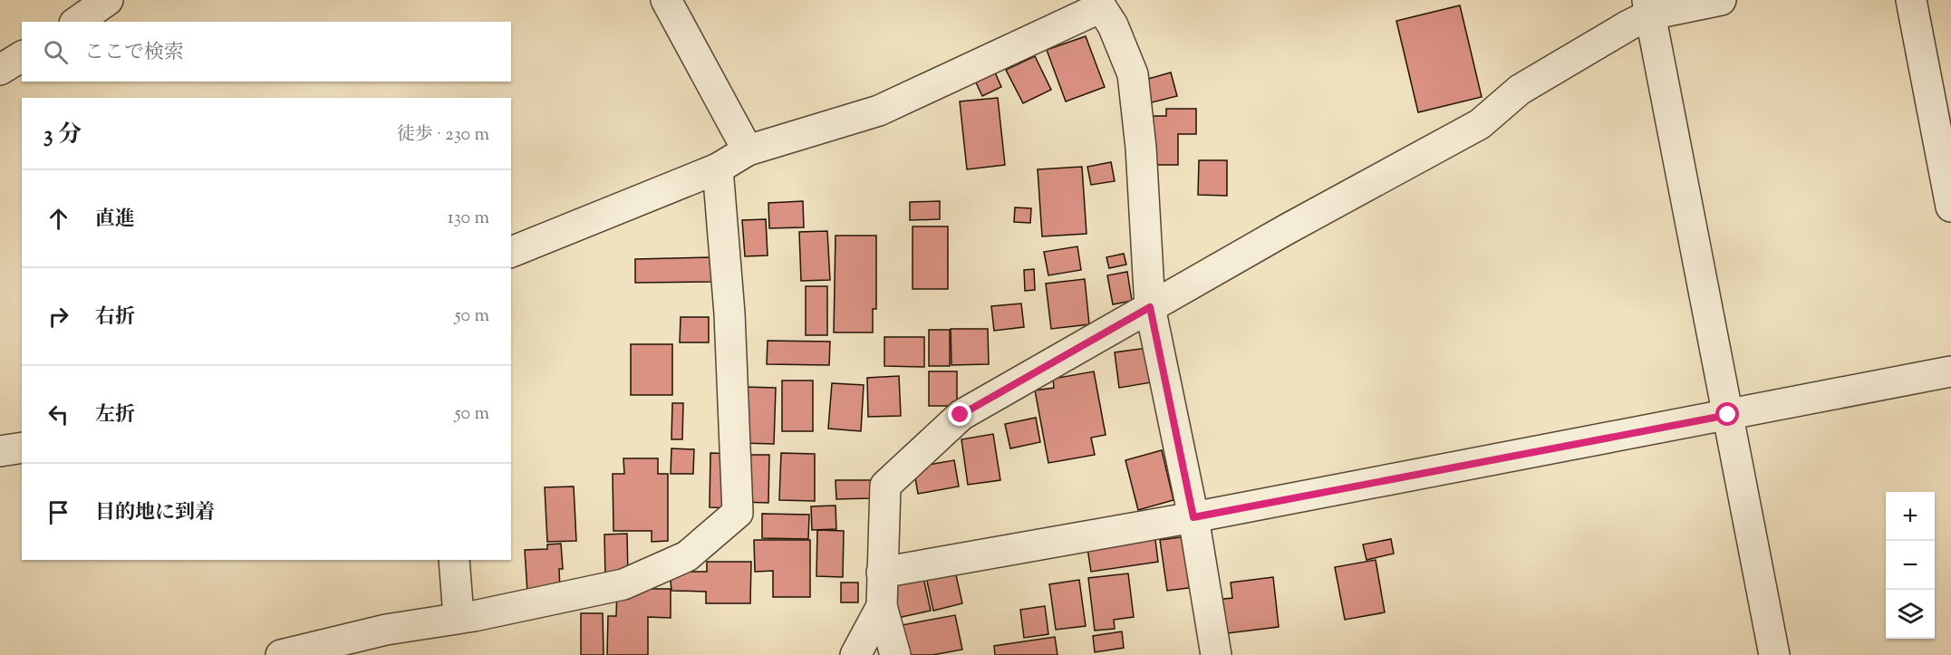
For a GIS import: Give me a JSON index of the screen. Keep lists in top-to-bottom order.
{
  "page": {
    "search": "ここで検索",
    "heading": ["3 分", "徒歩 · 230 m"],
    "list": [
      ["直進", "130 m"],
      ["右折", "50 m"],
      ["左折", "50 m"],
      "目的地に到着"
    ],
    "map_buttons": ["+", "−"]
  }
}
